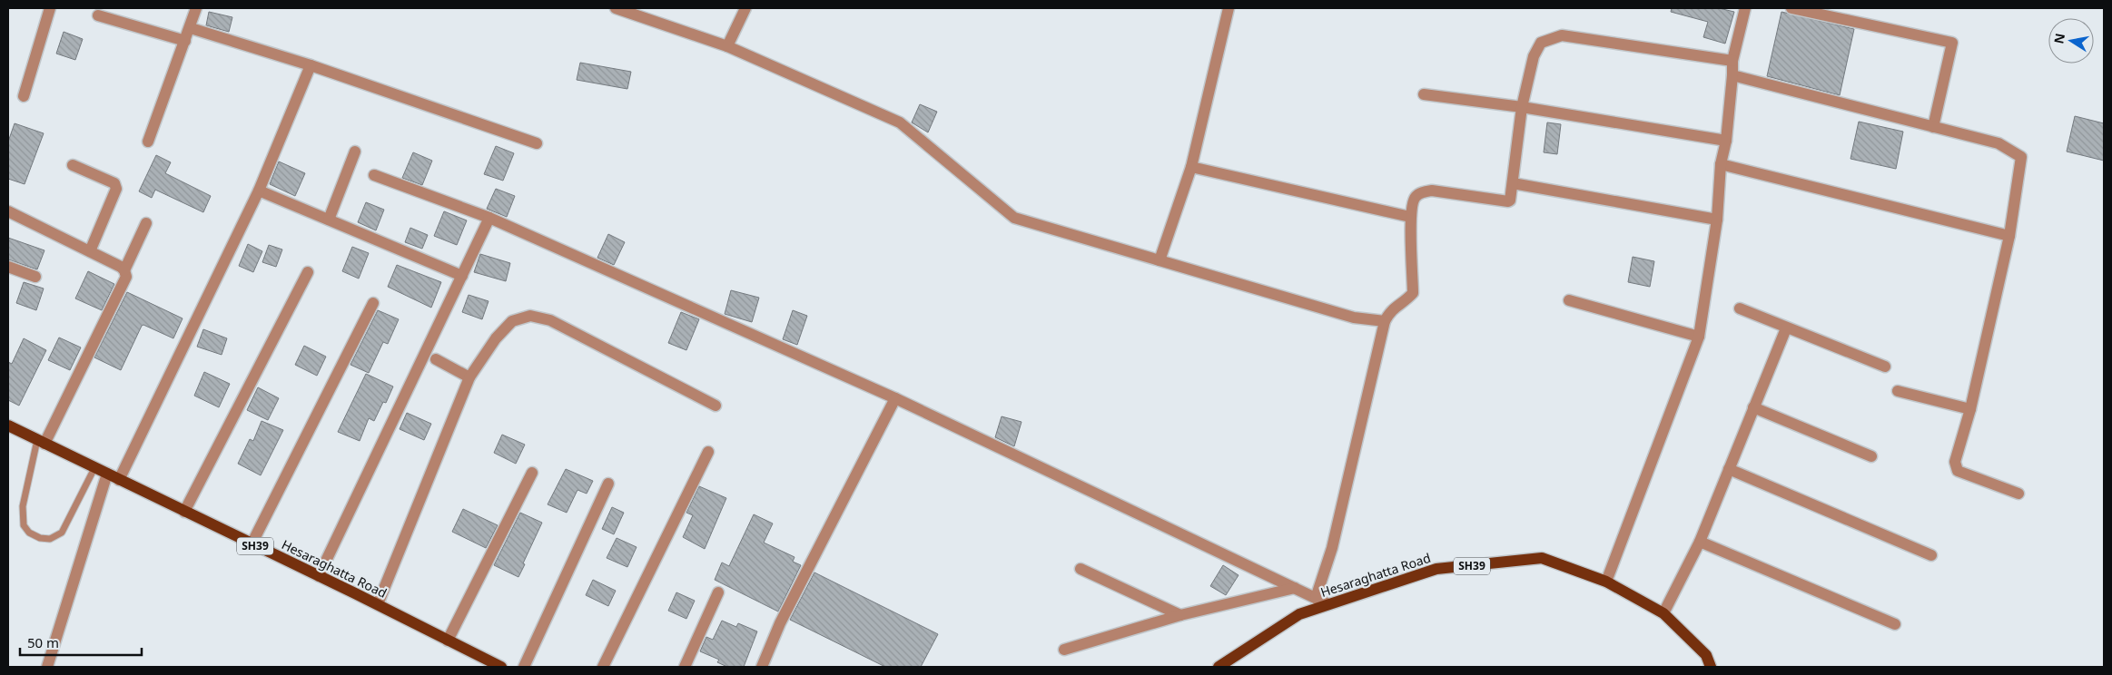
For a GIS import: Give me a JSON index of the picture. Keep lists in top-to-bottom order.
{
  "streets": {
    "main road": ["SH39", "Hesaraghatta Road"]
  },
  "scale_bar": "50 m",
  "north": "left"
}
